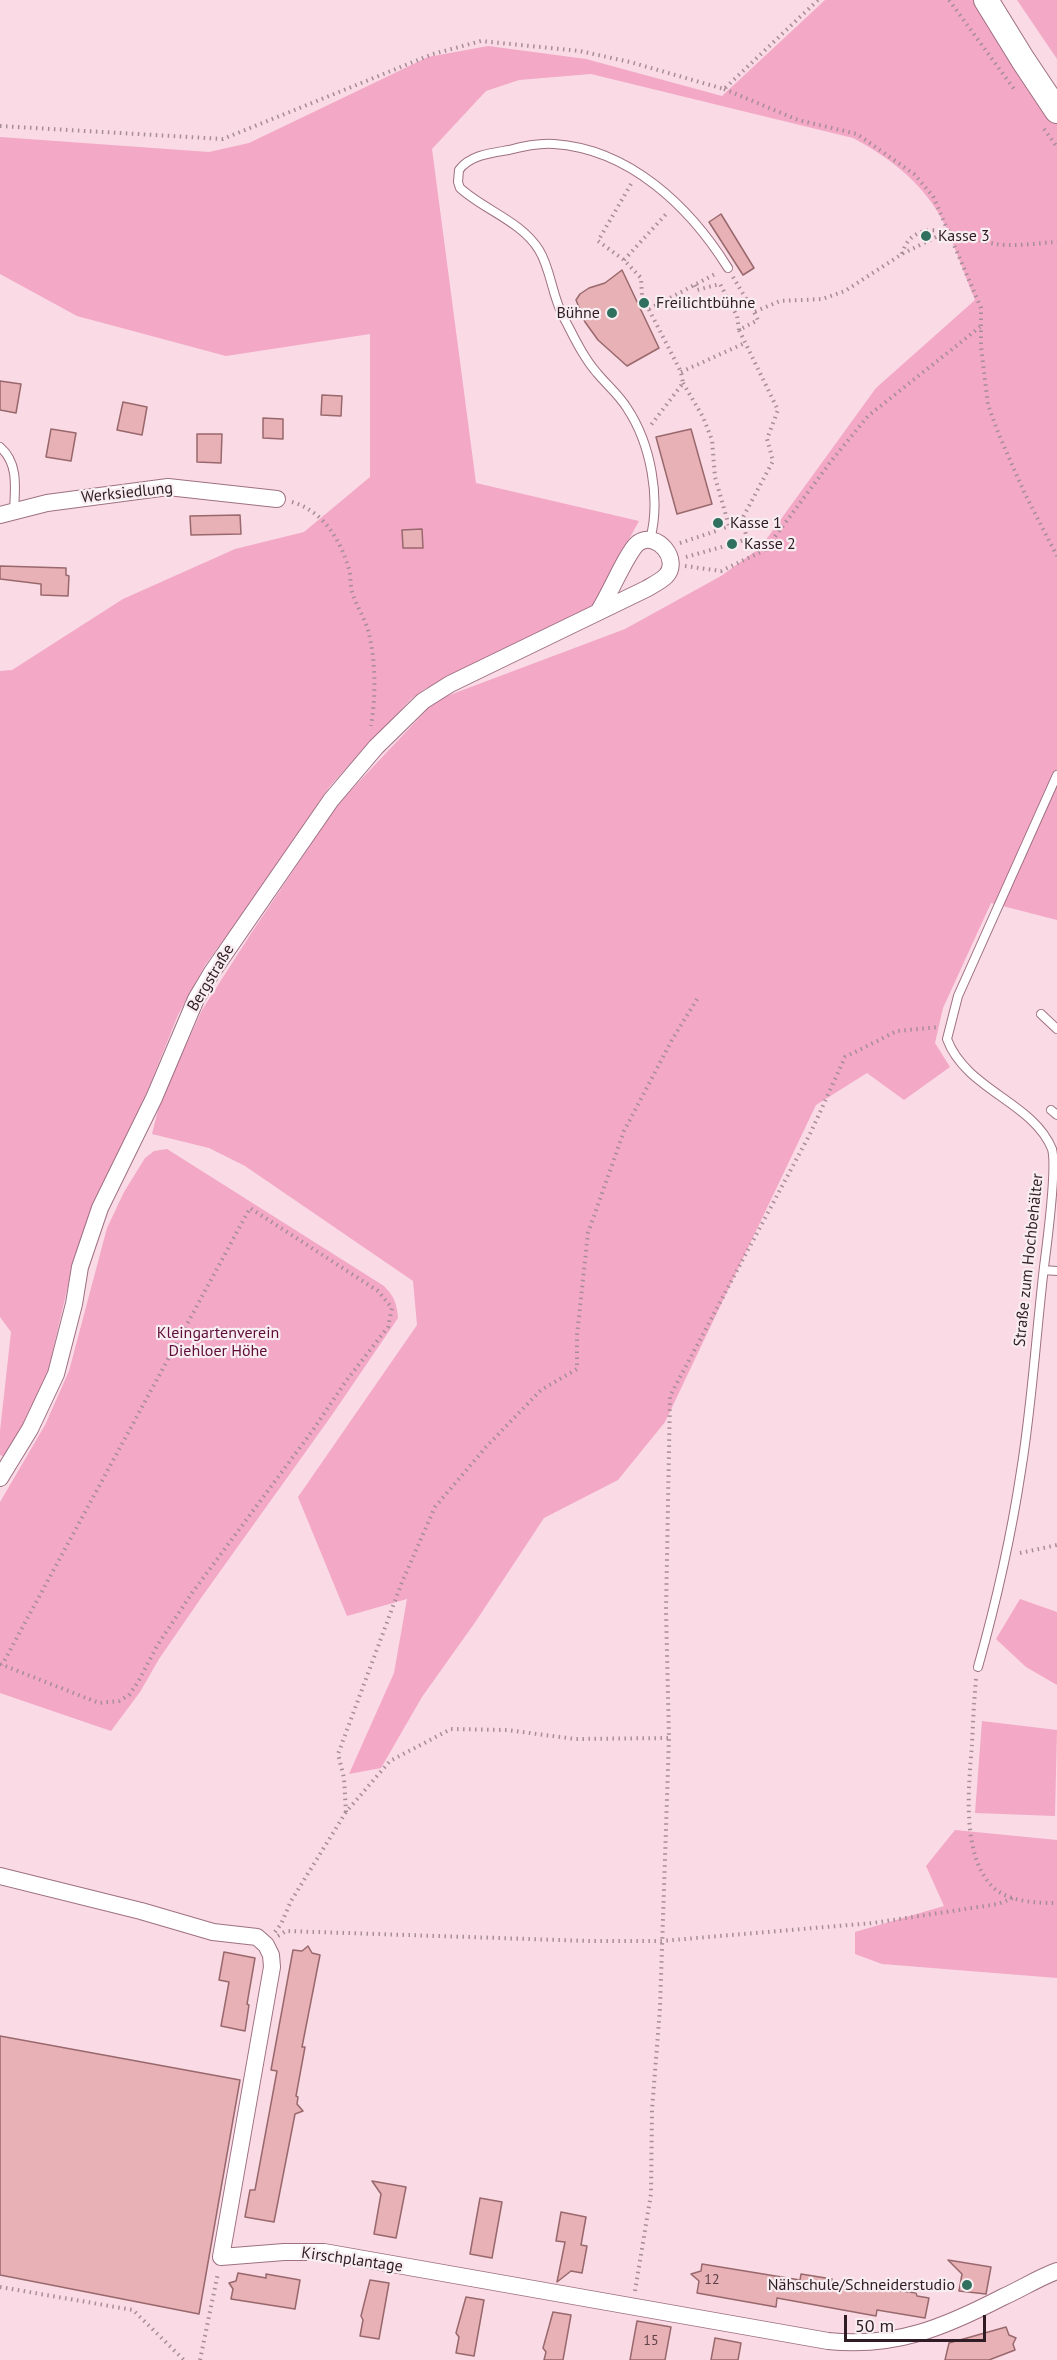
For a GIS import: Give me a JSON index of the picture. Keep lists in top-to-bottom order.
{
  "streets": {
    "street": ["Werksiedlung", "Bergstraße", "Kirschplantage"],
    "lane": ["Straße zum Hochbehälter"]
  },
  "parks": ["Kleingartenverein Diehloer Höhe"],
  "places": [
    "Kasse 3",
    "Freilichtbühne",
    "Bühne",
    "Kasse 1",
    "Kasse 2",
    "Nähschule/Schneiderstudio"
  ],
  "house_numbers": ["12", "15"],
  "scale_bar": "50 m"
}
